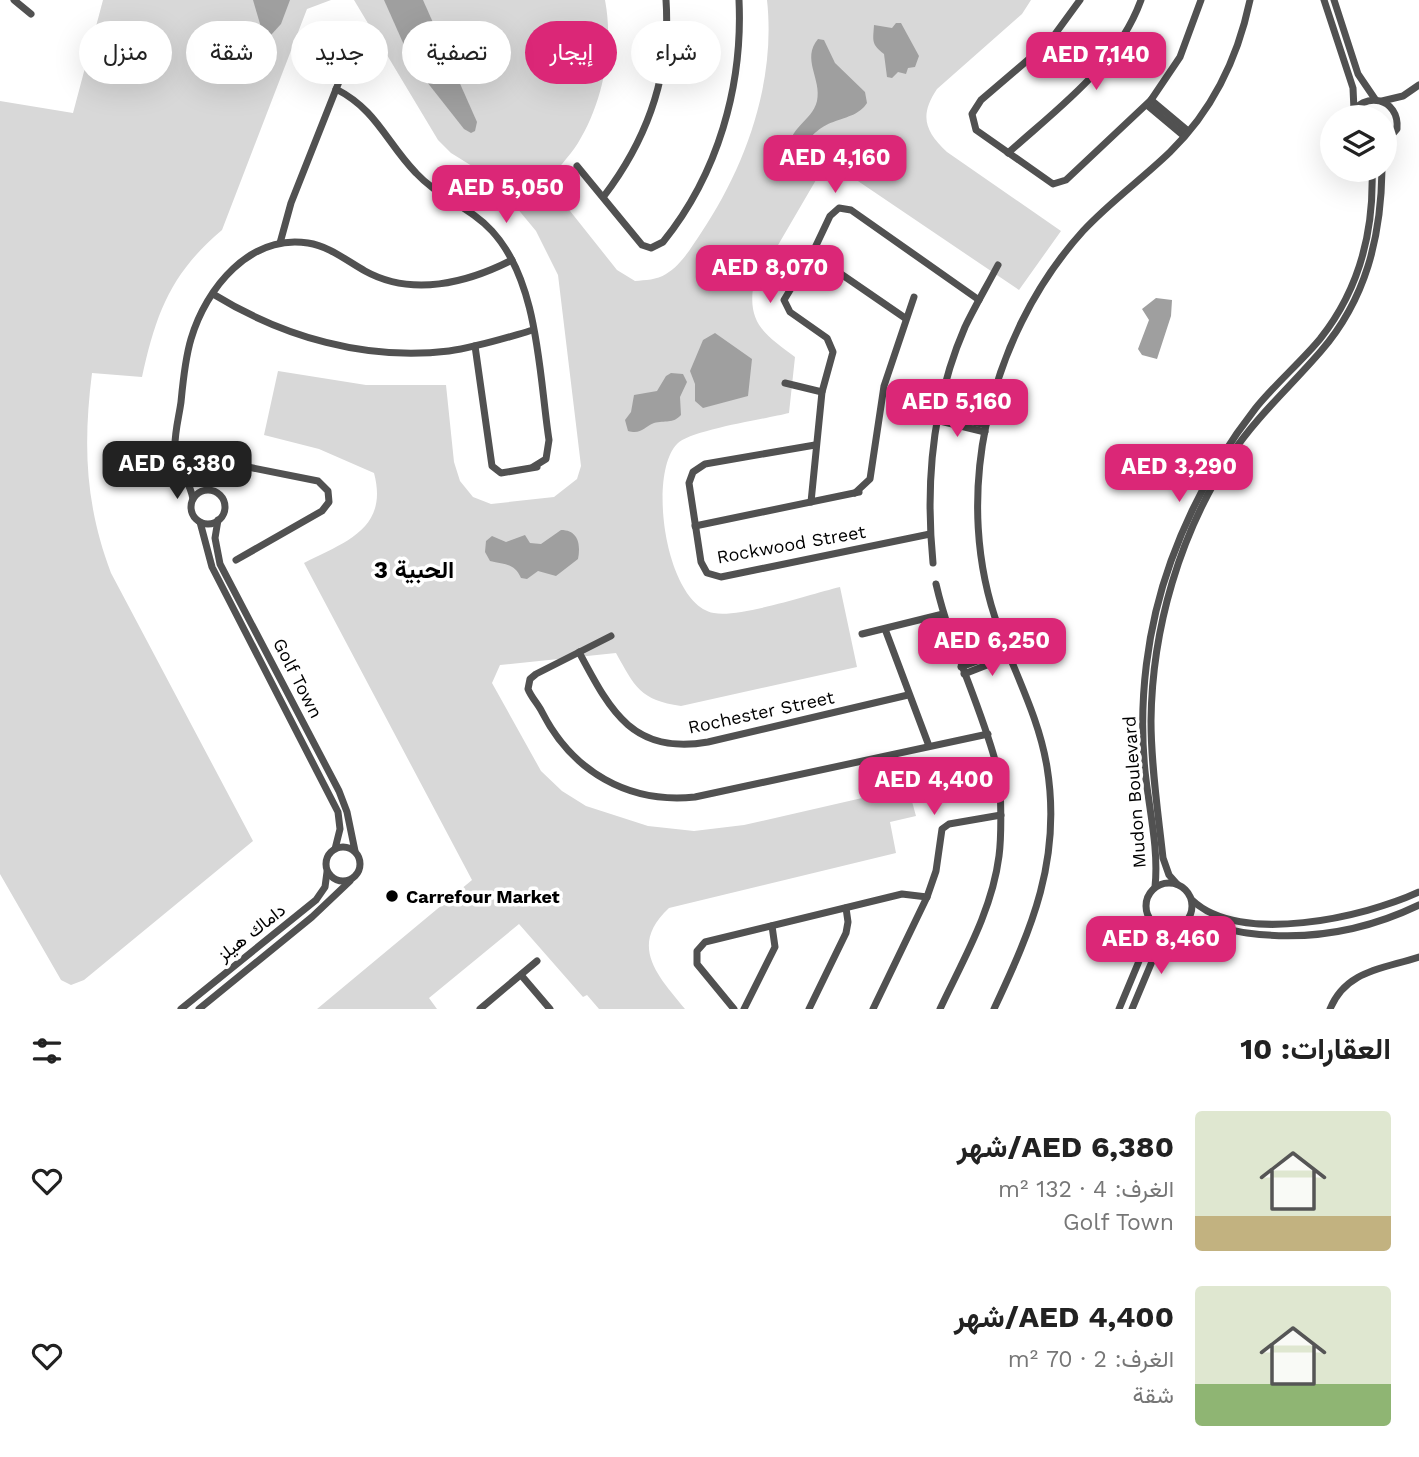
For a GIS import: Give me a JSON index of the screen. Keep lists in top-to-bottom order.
{
  "streets": {
    "street": [
      "Rockwood Street",
      "Golf Town",
      "Rochester Street",
      "Mudon Boulevard",
      "داماك هيلز"
    ]
  },
  "crossings": [
    ["Golf Town", "داماك هيلز"]
  ],
  "districts": ["الحبية 3"],
  "places": ["Carrefour Market"],
  "page": {
    "chip": [
      "شراء",
      "إيجار",
      "تصفية",
      "جديد",
      "شقة",
      "منزل"
    ],
    "price": [
      "AED 7,140",
      "AED 4,160",
      "AED 5,050",
      "AED 8,070",
      "AED 5,160",
      "AED 6,380",
      "AED 3,290",
      "AED 6,250",
      "AED 4,400",
      "AED 8,460"
    ],
    "heading": "العقارات: 10",
    "list": [
      {
        "name": "AED 6,380/شهر",
        "note": "الغرف: 4 · 132 m² · Golf Town"
      },
      {
        "name": "AED 4,400/شهر",
        "note": "الغرف: 2 · 70 m² · شقة"
      }
    ]
  }
}
